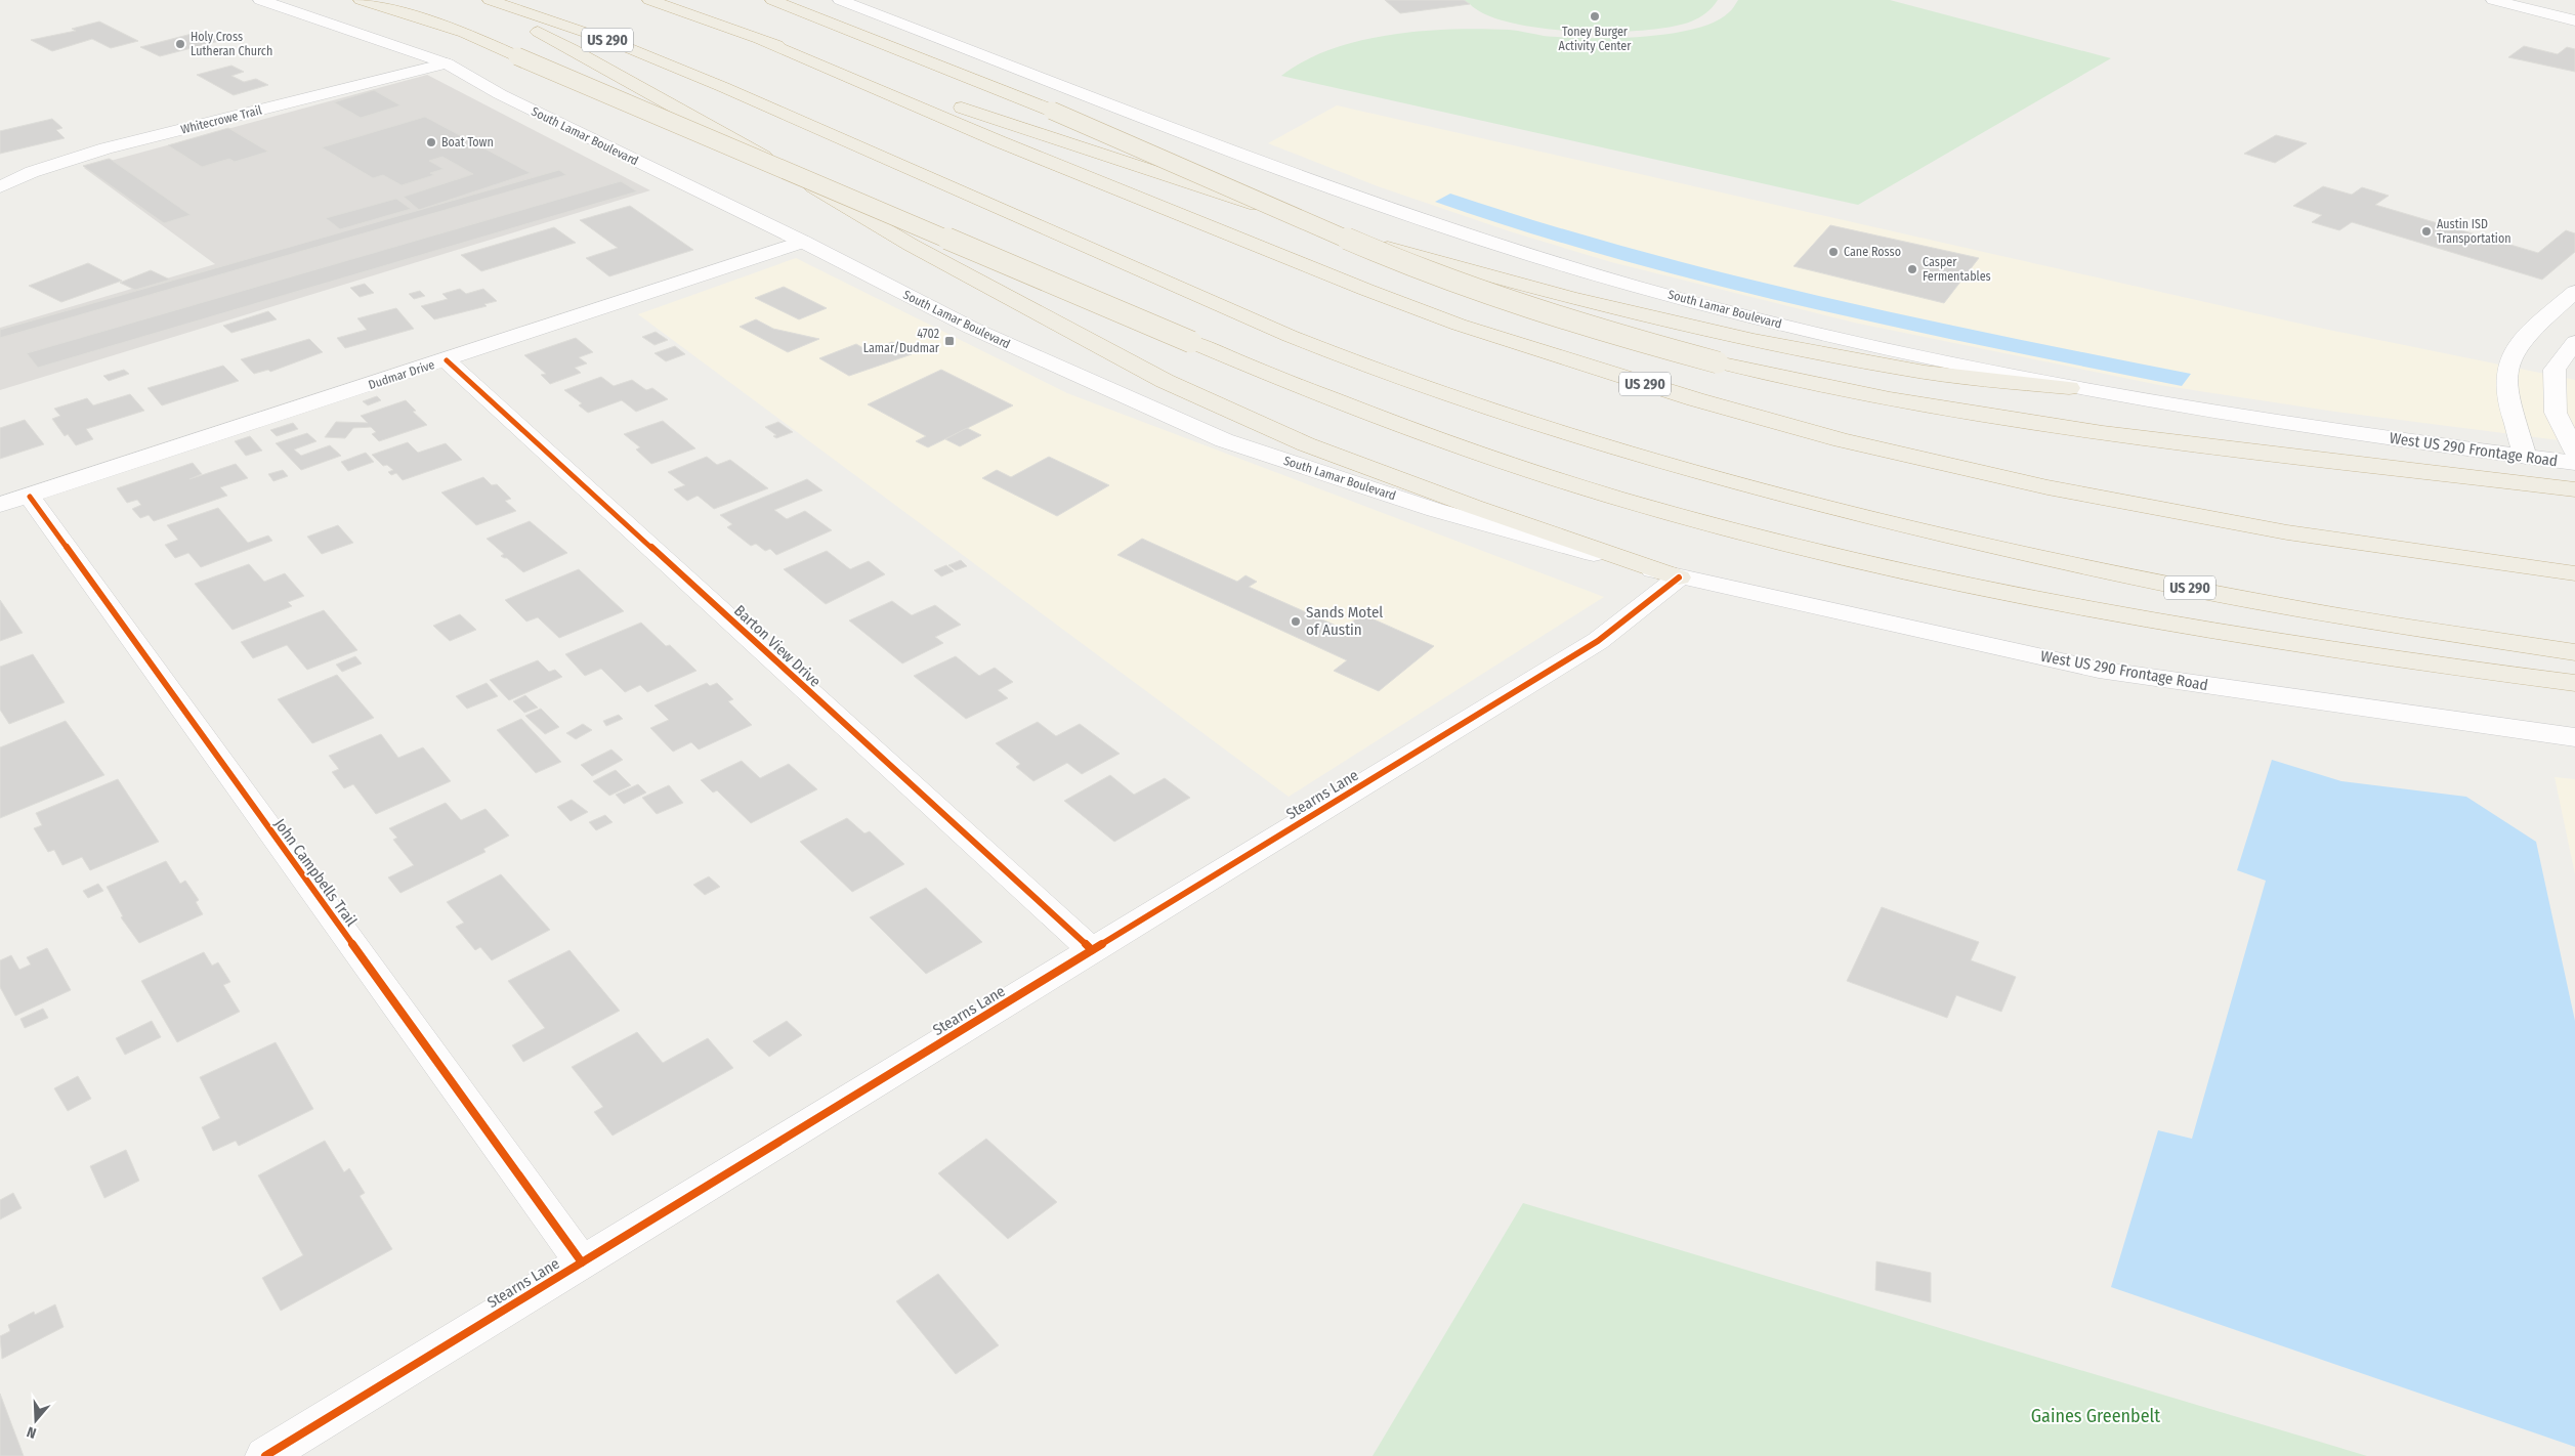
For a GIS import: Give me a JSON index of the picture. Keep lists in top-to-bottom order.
{
  "streets": {
    "highway": ["US 290"],
    "street": [
      "Whitecrowe Trail",
      "South Lamar Boulevard",
      "Dudmar Drive",
      "West US 290 Frontage Road",
      "Barton View Drive",
      "Stearns Lane",
      "John Campbells Trail"
    ]
  },
  "crossings": [
    ["Whitecrowe Trail", "South Lamar Boulevard"],
    ["South Lamar Boulevard", "Dudmar Drive"],
    ["South Lamar Boulevard", "West US 290 Frontage Road"],
    ["South Lamar Boulevard", "Stearns Lane"],
    ["Dudmar Drive", "Barton View Drive"],
    ["Dudmar Drive", "John Campbells Trail"],
    ["West US 290 Frontage Road", "Stearns Lane"],
    ["Barton View Drive", "Stearns Lane"],
    ["Stearns Lane", "John Campbells Trail"]
  ],
  "parks": ["Gaines Greenbelt"],
  "places": {
    "other": [
      "Toney Burger Activity Center",
      "Holy Cross Lutheran Church",
      "Boat Town",
      "Austin ISD Transportation",
      "Cane Rosso",
      "Casper Fermentables",
      "Sands Motel of Austin"
    ],
    "transit": ["4702 Lamar/Dudmar"]
  },
  "north": "bottom"
}
